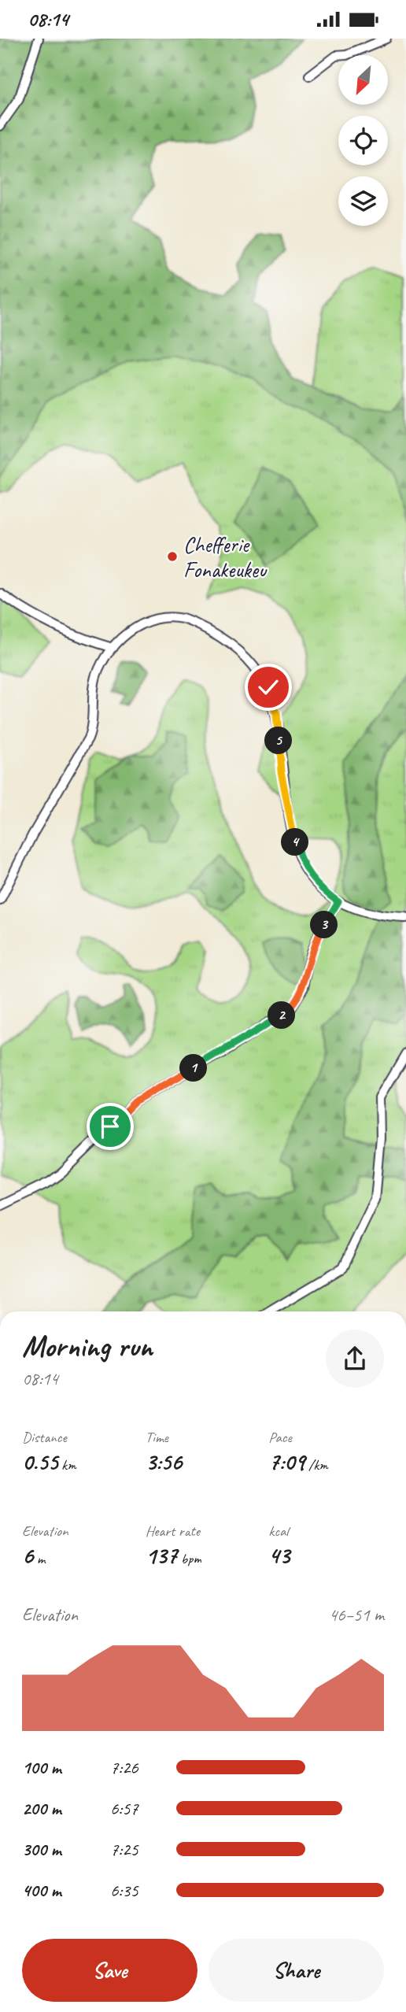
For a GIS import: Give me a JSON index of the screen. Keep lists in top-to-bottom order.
{
  "places": ["Chefferie Fonakeukeu"],
  "north": "bottom left",
  "page": {
    "status": "08:14",
    "pins": [
      "5",
      "4",
      "3",
      "2",
      "1"
    ],
    "heading": ["Morning run", "08:14"],
    "stats": [
      ["Distance", "0.55 km"],
      ["Time", "3:56"],
      ["Pace", "7:09 /km"],
      ["Elevation", "6 m"],
      ["Heart rate", "137 bpm"],
      ["kcal", "43"]
    ],
    "chart": ["Elevation", "46–51 m"],
    "list": [
      {
        "name": "100 m",
        "note": "7:26"
      },
      {
        "name": "200 m",
        "note": "6:57"
      },
      {
        "name": "300 m",
        "note": "7:25"
      },
      {
        "name": "400 m",
        "note": "6:35"
      }
    ],
    "buttons": ["Save", "Share"]
  }
}
